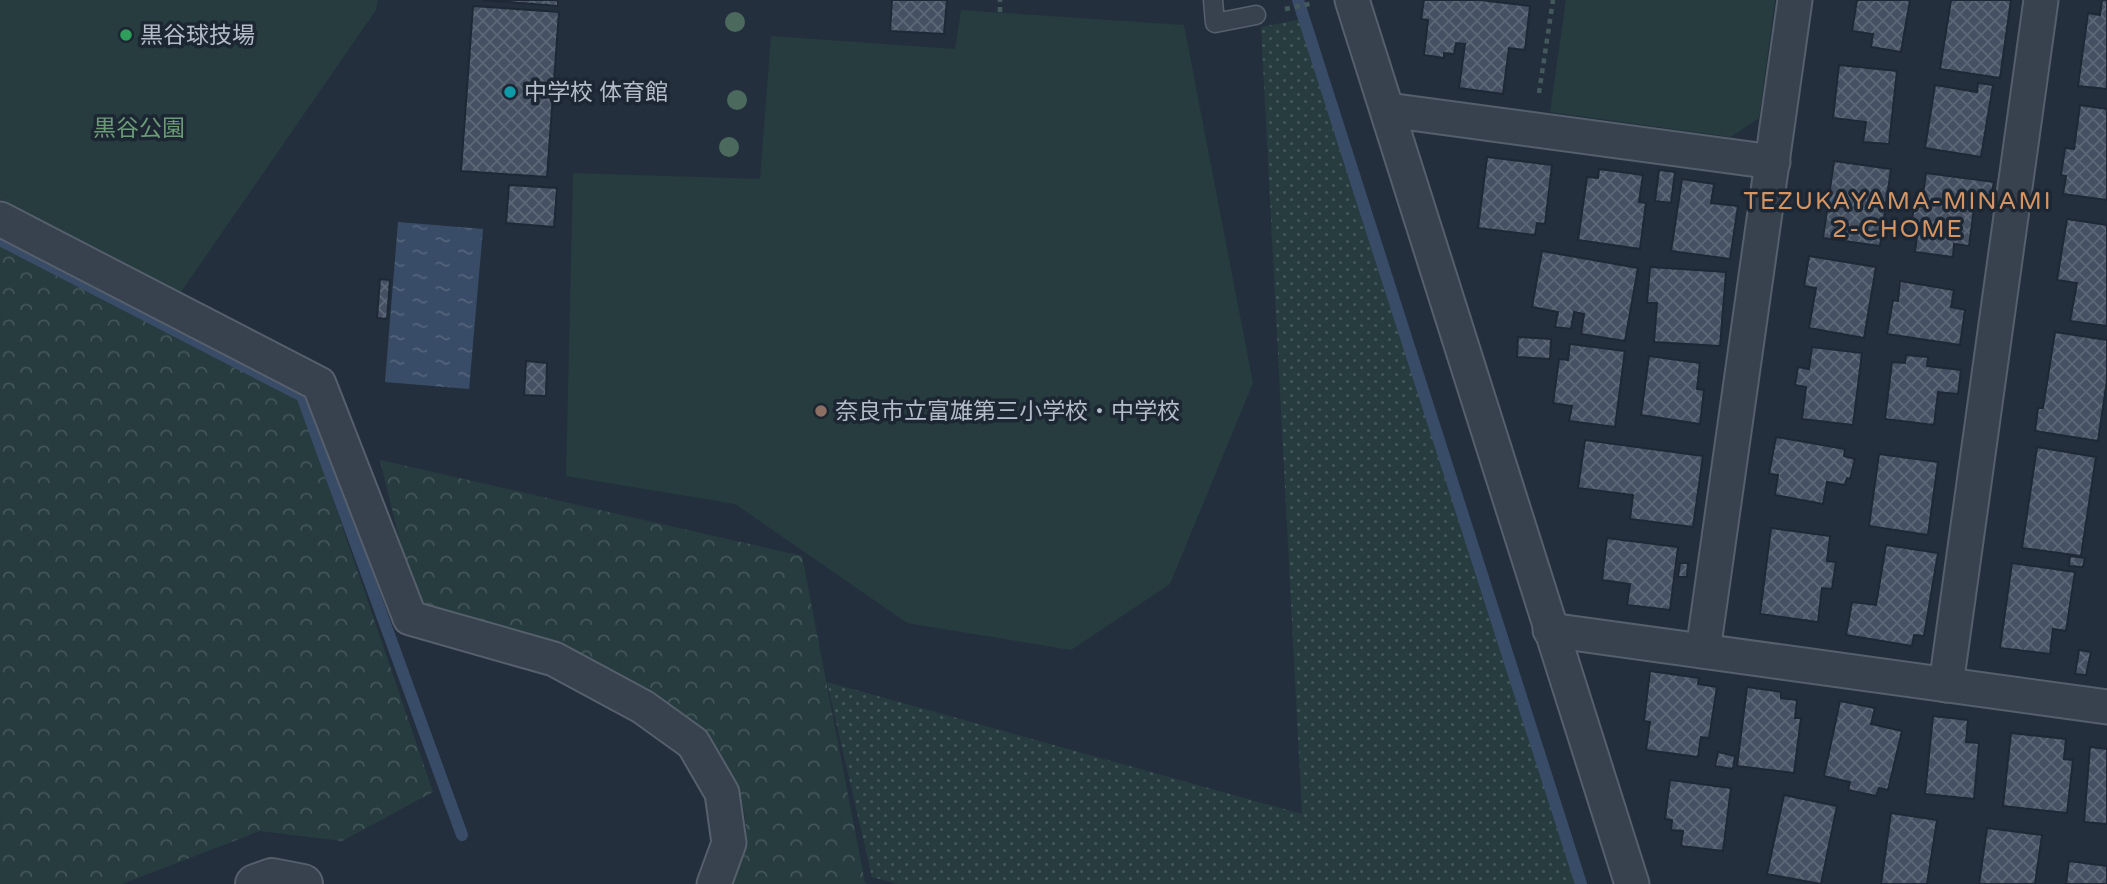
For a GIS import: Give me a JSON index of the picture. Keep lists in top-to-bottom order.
{
  "districts": ["TEZUKAYAMA-MINAMI 2-CHOME"],
  "parks": ["黒谷公園"],
  "places": ["黒谷球技場", "中学校 体育館", "奈良市立富雄第三小学校・中学校"]
}
